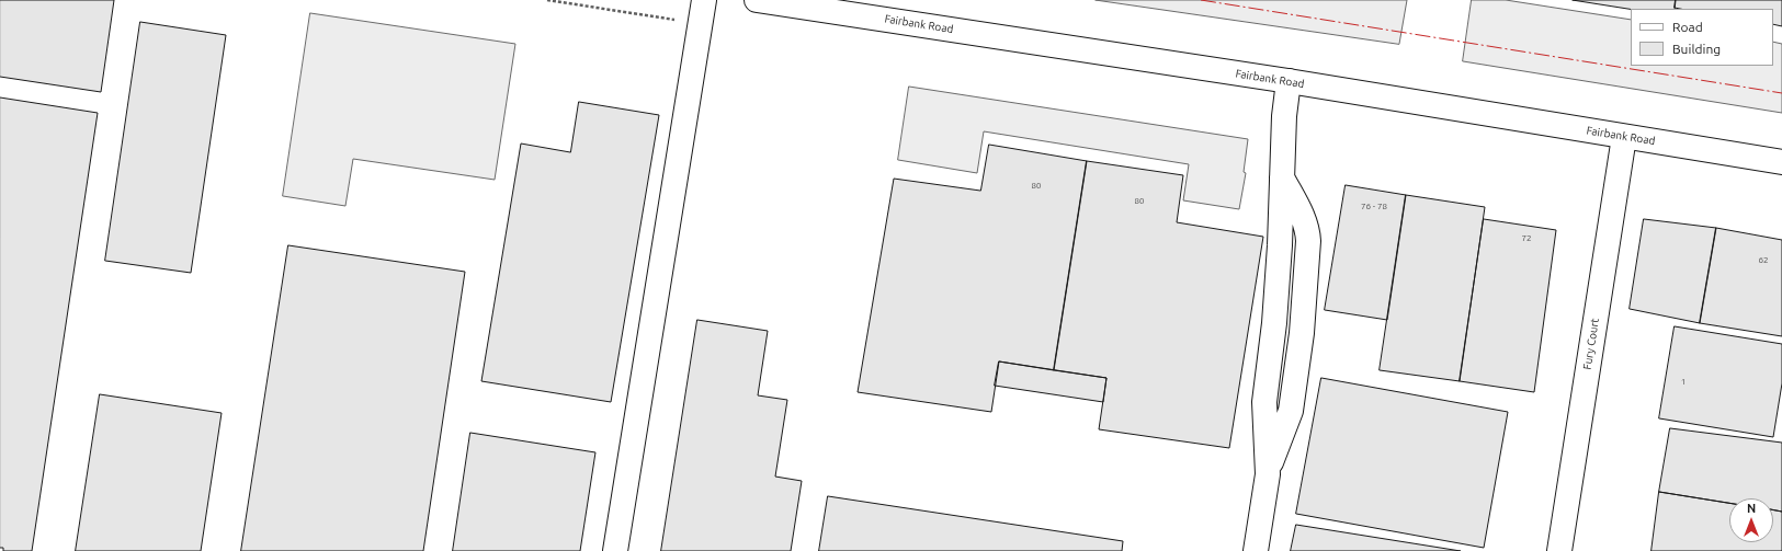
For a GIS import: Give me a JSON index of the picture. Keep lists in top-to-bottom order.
{
  "streets": {
    "main road": ["Fairbank Road", "Fury Court"]
  },
  "crossings": [
    ["Fairbank Road", "Fury Court"]
  ],
  "house_numbers": [
    "80",
    "80",
    "76 - 78",
    "72",
    "62",
    "1"
  ],
  "legend": ["Road", "Building"],
  "north": "top"
}
